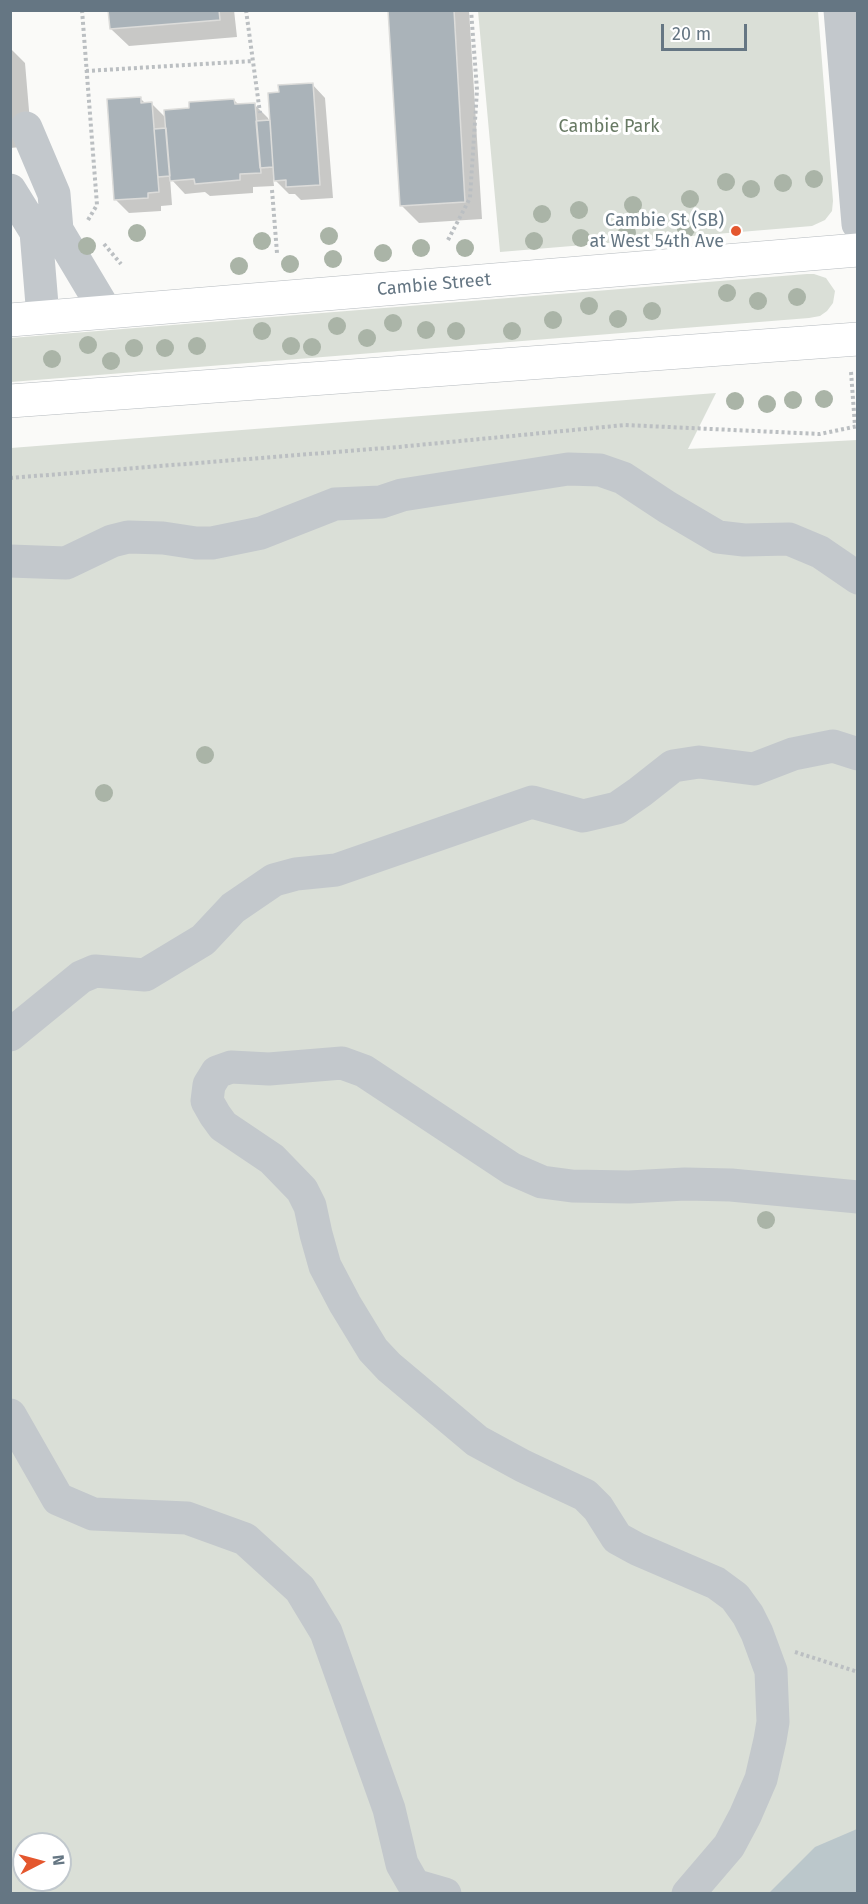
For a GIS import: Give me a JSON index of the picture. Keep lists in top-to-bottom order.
{
  "streets": {
    "main road": ["Cambie Street"]
  },
  "parks": ["Cambie Park"],
  "places": ["Cambie St (SB) at West 54th Ave"],
  "scale_bar": "20 m",
  "north": "right"
}
